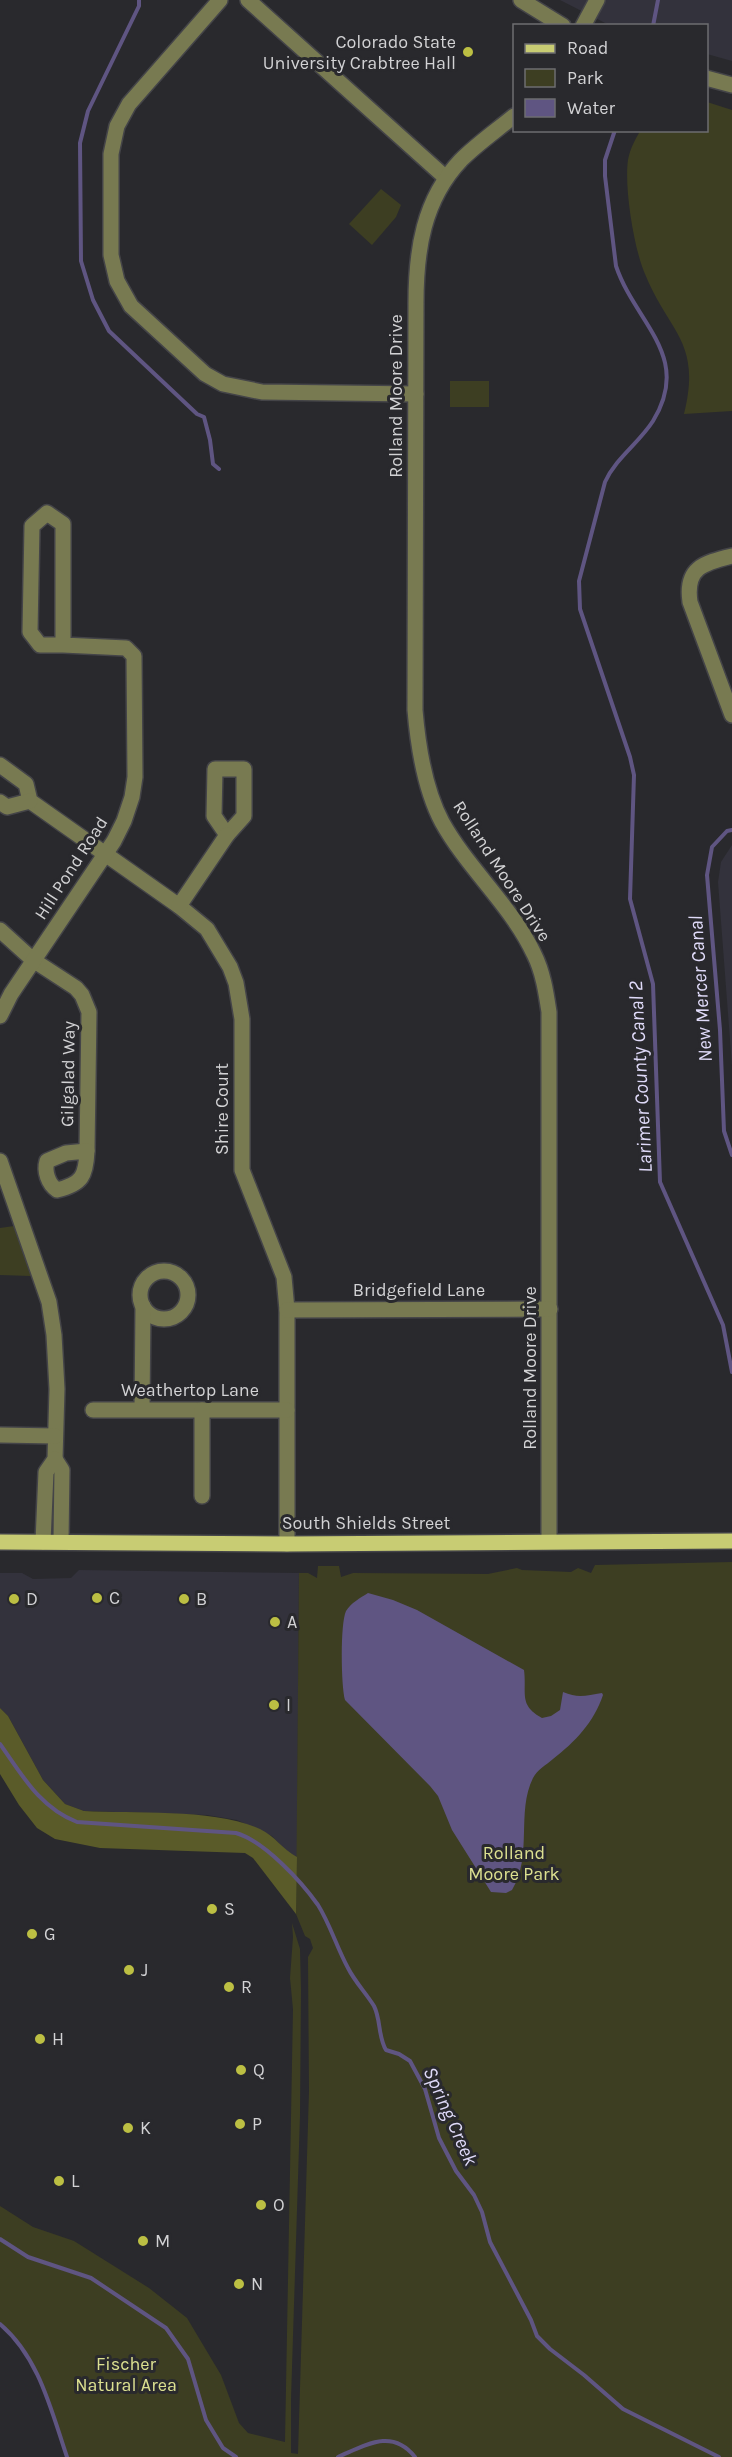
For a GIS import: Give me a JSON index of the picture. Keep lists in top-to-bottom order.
{
  "streets": {
    "main road": ["South Shields Street"],
    "street": [
      "Rolland Moore Drive",
      "Hill Pond Road",
      "Gilgalad Way",
      "Shire Court",
      "Bridgefield Lane",
      "Weathertop Lane"
    ]
  },
  "crossings": [
    ["Rolland Moore Drive", "Bridgefield Lane"],
    ["Rolland Moore Drive", "South Shields Street"],
    ["Hill Pond Road", "Gilgalad Way"],
    ["Hill Pond Road", "Shire Court"],
    ["Shire Court", "Bridgefield Lane"],
    ["Shire Court", "Weathertop Lane"],
    ["Shire Court", "South Shields Street"]
  ],
  "water": ["New Mercer Canal", "Larimer County Canal 2", "Spring Creek"],
  "parks": ["Rolland Moore Park", "Fischer Natural Area"],
  "places": [
    "Colorado State University Crabtree Hall",
    "C",
    "D",
    "B",
    "A",
    "I",
    "S",
    "G",
    "J",
    "R",
    "H",
    "Q",
    "P",
    "K",
    "L",
    "O",
    "M",
    "N"
  ],
  "legend": ["Road", "Park", "Water"]
}
